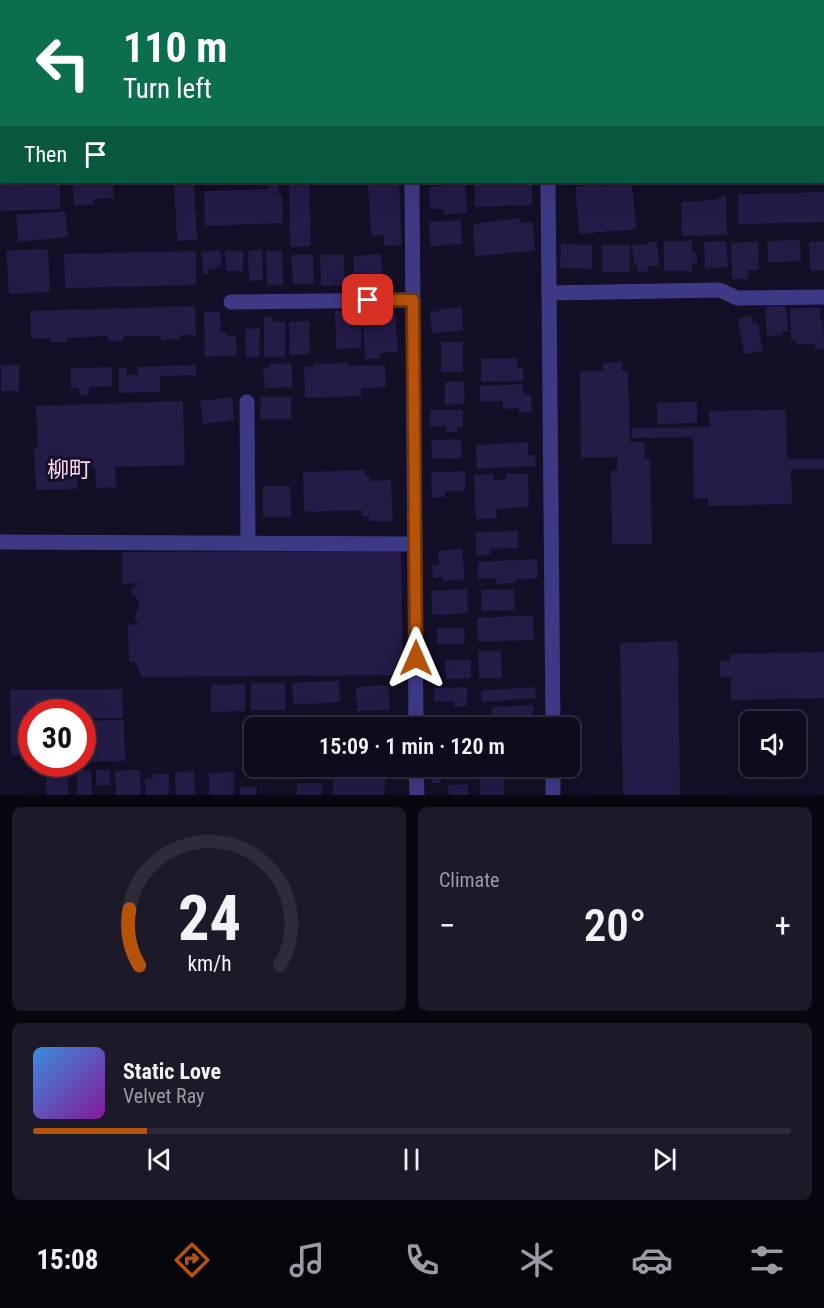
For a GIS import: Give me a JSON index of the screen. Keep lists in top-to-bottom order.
{
  "districts": ["柳町"],
  "page": {
    "turn": ["110 m", "Turn left"],
    "then": "Then",
    "limit": "30",
    "trip": "15:09 · 1 min · 120 m",
    "tile": "Climate",
    "heat": ["−", "20°", "+"],
    "song": ["Static Love", "Velvet Ray"],
    "tabs": "15:08",
    "gauge": ["24", "km/h"]
  }
}
